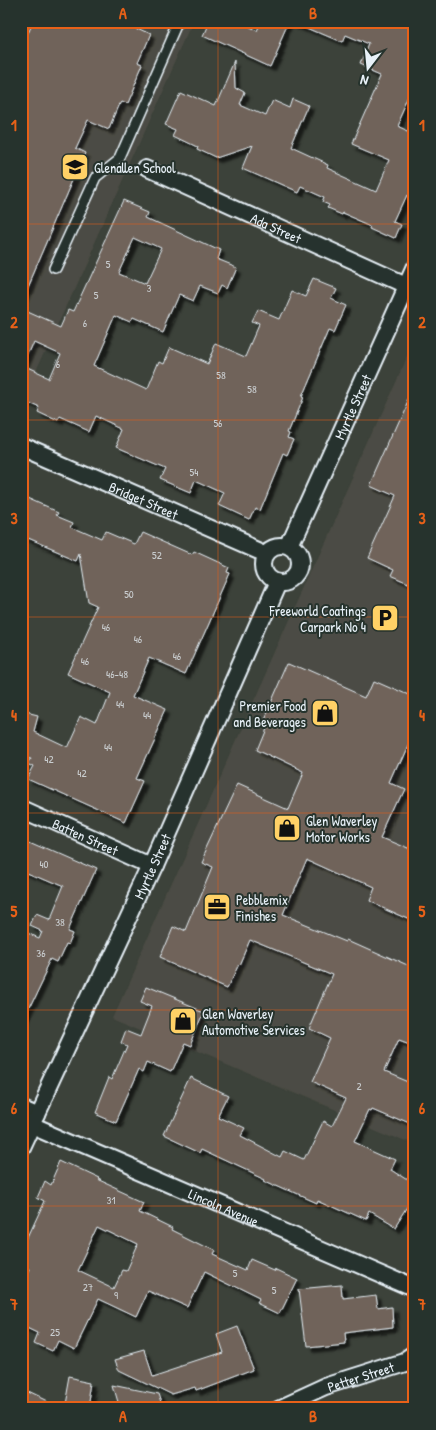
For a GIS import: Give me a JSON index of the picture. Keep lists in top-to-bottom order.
{
  "streets": {
    "street": [
      "Ada Street",
      "Myrtle Street",
      "Bridget Street",
      "Batten Street",
      "Lincoln Avenue",
      "Petter Street"
    ]
  },
  "crossings": [
    ["Ada Street", "Myrtle Street"],
    ["Myrtle Street", "Bridget Street"],
    ["Myrtle Street", "Batten Street"],
    ["Myrtle Street", "Lincoln Avenue"]
  ],
  "places": {
    "school or university": ["Glenallen School"],
    "parking": ["Freeworld Coatings Carpark No 4"],
    "shop": ["Premier Food and Beverages", "Glen Waverley Motor Works", "Glen Waverley Automotive Services"],
    "office": ["Pebblemix Finishes"]
  },
  "house_numbers": [
    "5",
    "3",
    "5",
    "6",
    "6",
    "58",
    "58",
    "56",
    "54",
    "52",
    "50",
    "46",
    "46",
    "46",
    "46",
    "46-48",
    "44",
    "44",
    "44",
    "42",
    "42",
    "40",
    "38",
    "36",
    "2",
    "31",
    "5",
    "27",
    "5",
    "9",
    "25"
  ],
  "north": "bottom",
  "grid": {
    "columns": ["A", "B"],
    "rows": [
      "1",
      "2",
      "3",
      "4",
      "5",
      "6",
      "7"
    ]
  }
}
